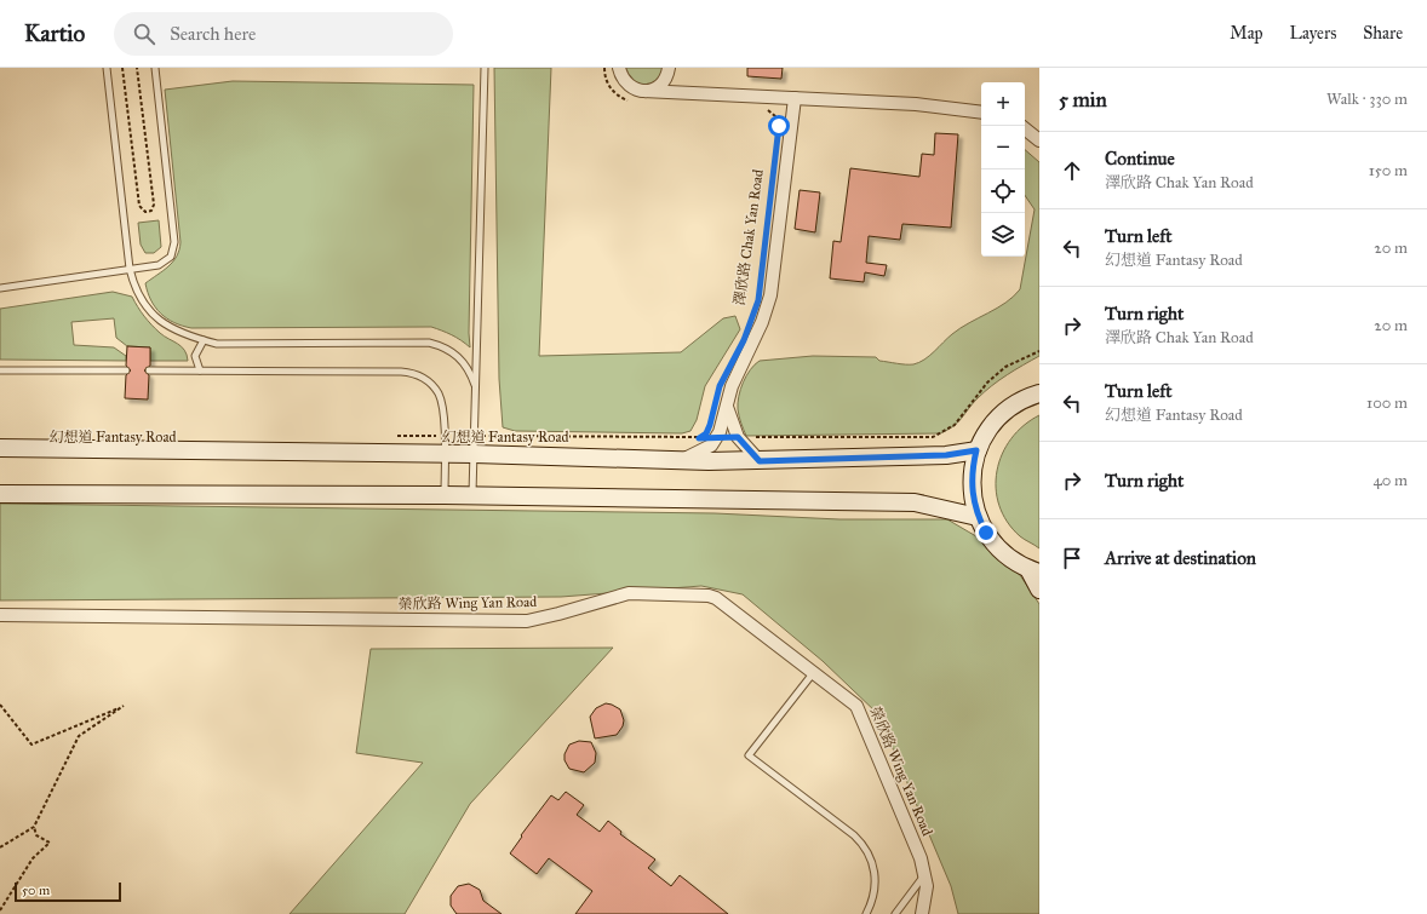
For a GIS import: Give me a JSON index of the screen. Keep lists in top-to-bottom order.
{
  "streets": {
    "main road": ["幻想道 Fantasy Road"],
    "street": ["澤欣路 Chak Yan Road", "榮欣路 Wing Yan Road"]
  },
  "crossings": [
    ["澤欣路 Chak Yan Road", "幻想道 Fantasy Road"]
  ],
  "scale_bar": "50 m",
  "page": {
    "header": "Kartio",
    "search": "Search here",
    "nav": ["Map", "Layers", "Share"],
    "heading": ["5 min", "Walk · 330 m"],
    "map_buttons": ["+", "−"],
    "list": [
      ["Continue", "澤欣路 Chak Yan Road", "150 m"],
      ["Turn left", "幻想道 Fantasy Road", "20 m"],
      ["Turn right", "澤欣路 Chak Yan Road", "20 m"],
      ["Turn left", "幻想道 Fantasy Road", "100 m"],
      ["Turn right", "40 m"],
      "Arrive at destination"
    ],
    "scale": "50 m"
  }
}
